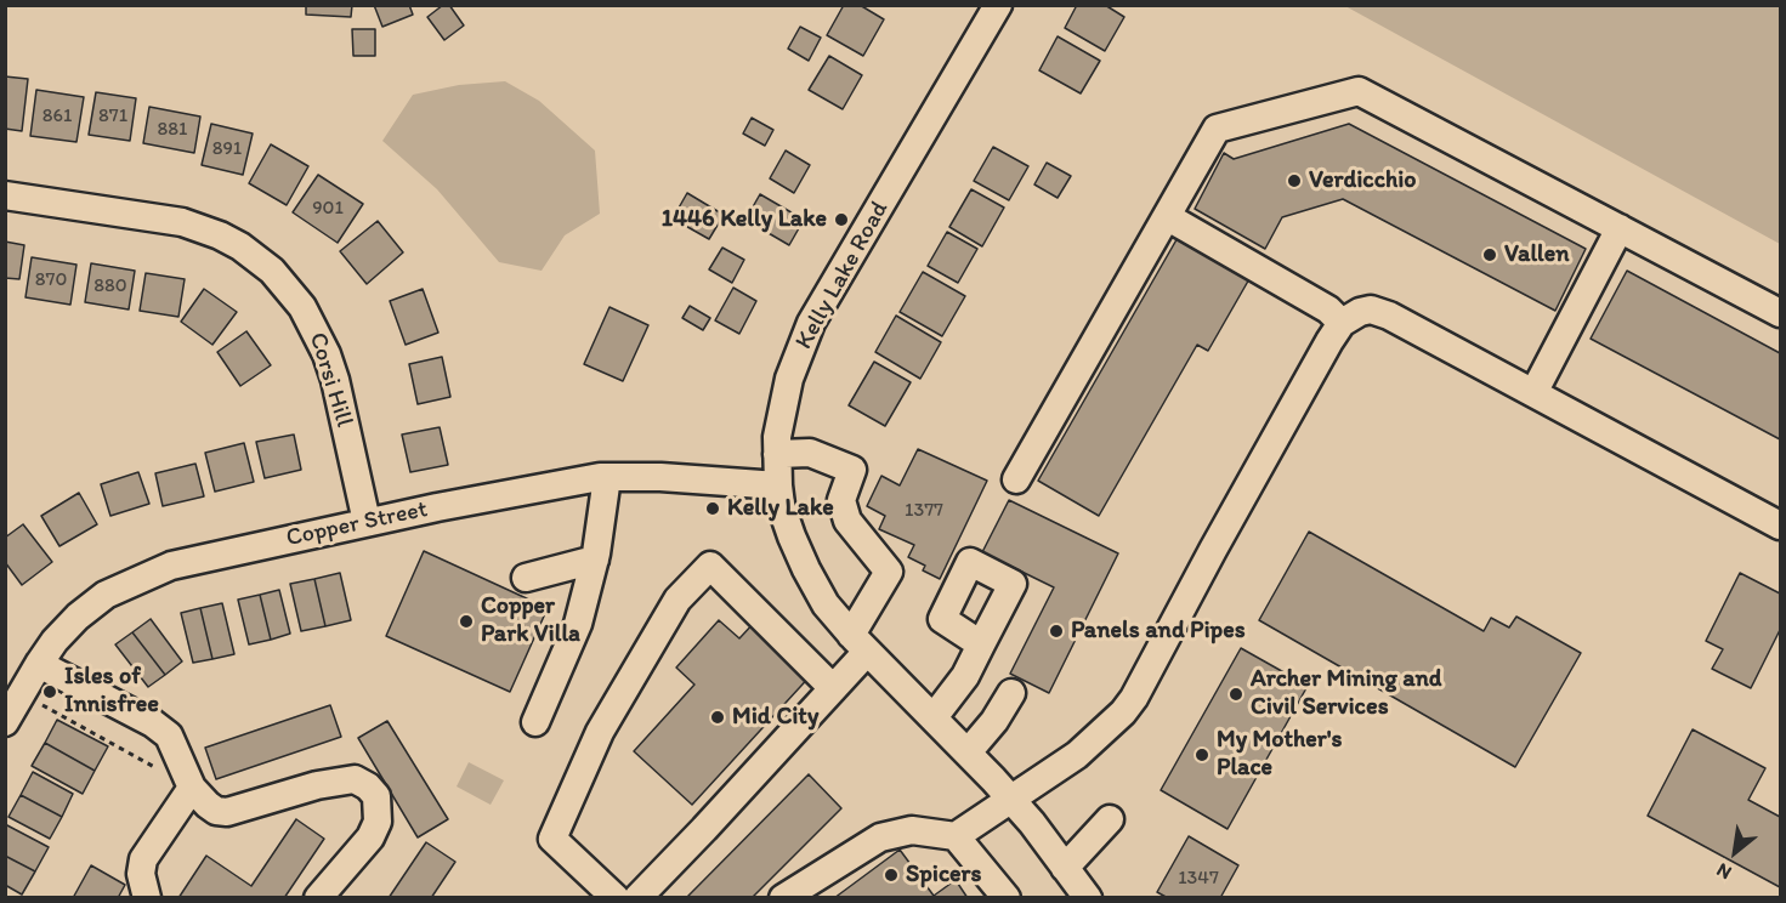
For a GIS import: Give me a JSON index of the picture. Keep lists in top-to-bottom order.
{
  "streets": {
    "street": ["Kelly Lake Road", "Corsi Hill", "Copper Street"]
  },
  "crossings": [
    ["Kelly Lake Road", "Copper Street"],
    ["Corsi Hill", "Copper Street"]
  ],
  "places": [
    "Verdicchio",
    "1446 Kelly Lake",
    "Vallen",
    "Kelly Lake",
    "Copper Park Villa",
    "Panels and Pipes",
    "Isles of Innisfree",
    "Archer Mining and Civil Services",
    "Mid City",
    "My Mother's Place",
    "Spicers"
  ],
  "house_numbers": [
    "861",
    "871",
    "881",
    "891",
    "901",
    "870",
    "880",
    "1377",
    "1347"
  ],
  "north": "bottom left"
}
